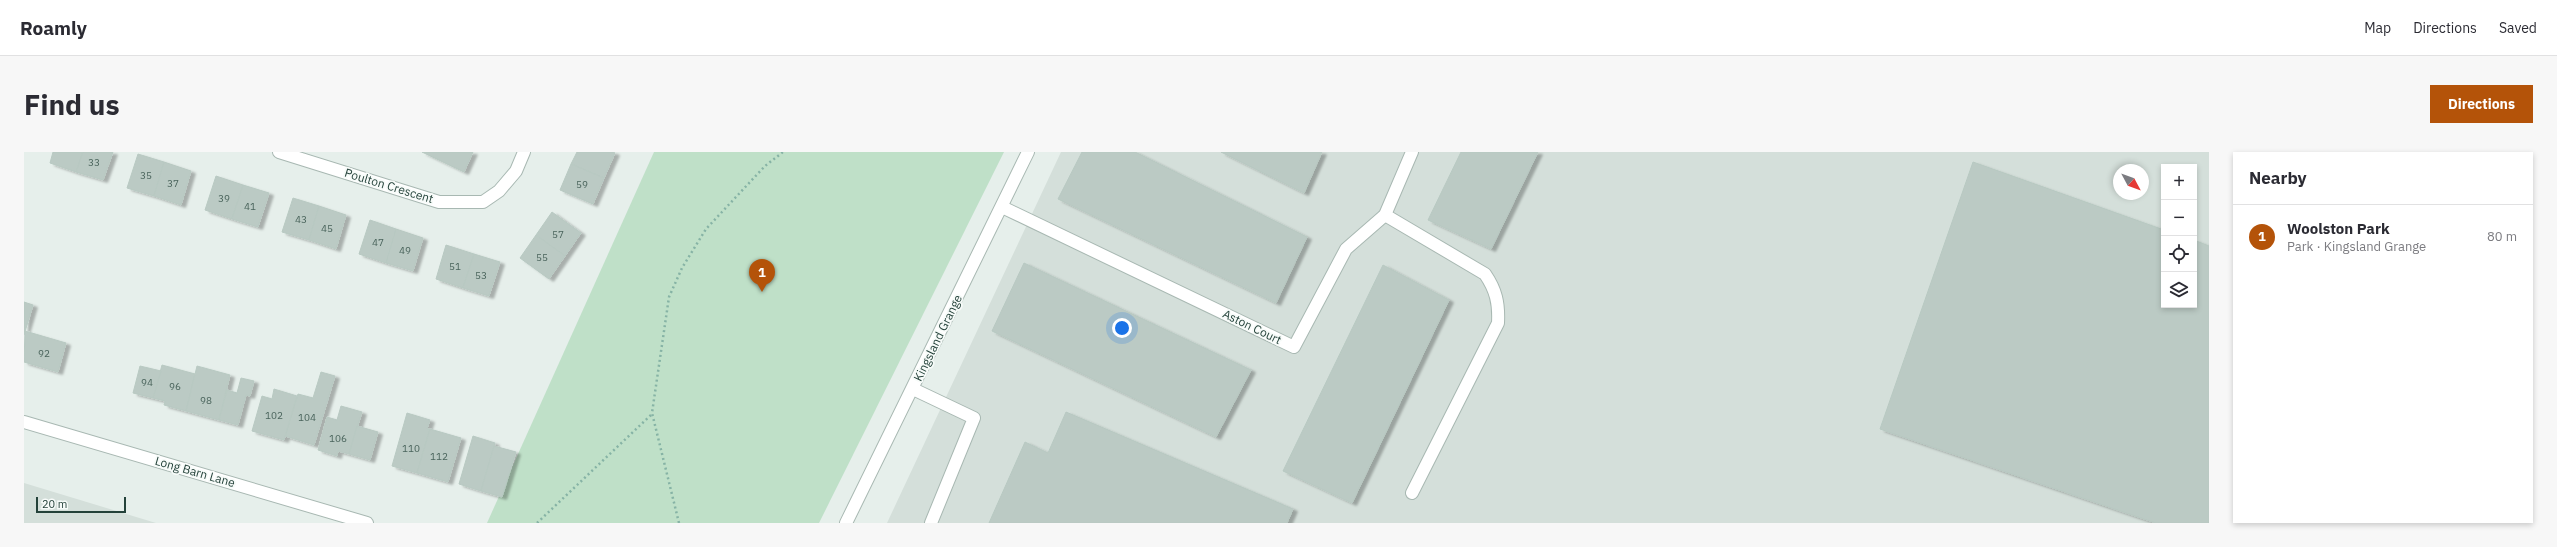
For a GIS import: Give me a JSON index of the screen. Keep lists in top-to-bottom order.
{
  "streets": {
    "street": [
      "Poulton Crescent",
      "Aston Court",
      "Kingsland Grange",
      "Long Barn Lane"
    ]
  },
  "crossings": [
    ["Aston Court", "Kingsland Grange"]
  ],
  "house_numbers": [
    "33",
    "35",
    "37",
    "59",
    "39",
    "41",
    "43",
    "45",
    "57",
    "47",
    "49",
    "55",
    "51",
    "53",
    "92",
    "94",
    "96",
    "98",
    "102",
    "104",
    "106",
    "110",
    "112"
  ],
  "scale_bar": "20 m",
  "north": "bottom right",
  "page": {
    "header": "Roamly",
    "nav": ["Map", "Directions", "Saved"],
    "buttons": "Directions",
    "title": "Find us",
    "heading": "Nearby",
    "map_buttons": ["+", "−"],
    "list": [
      {
        "mark": "1",
        "name": "Woolston Park",
        "note": "Park · Kingsland Grange",
        "value": "80 m"
      }
    ],
    "pins": "1",
    "scale": "20 m"
  }
}
